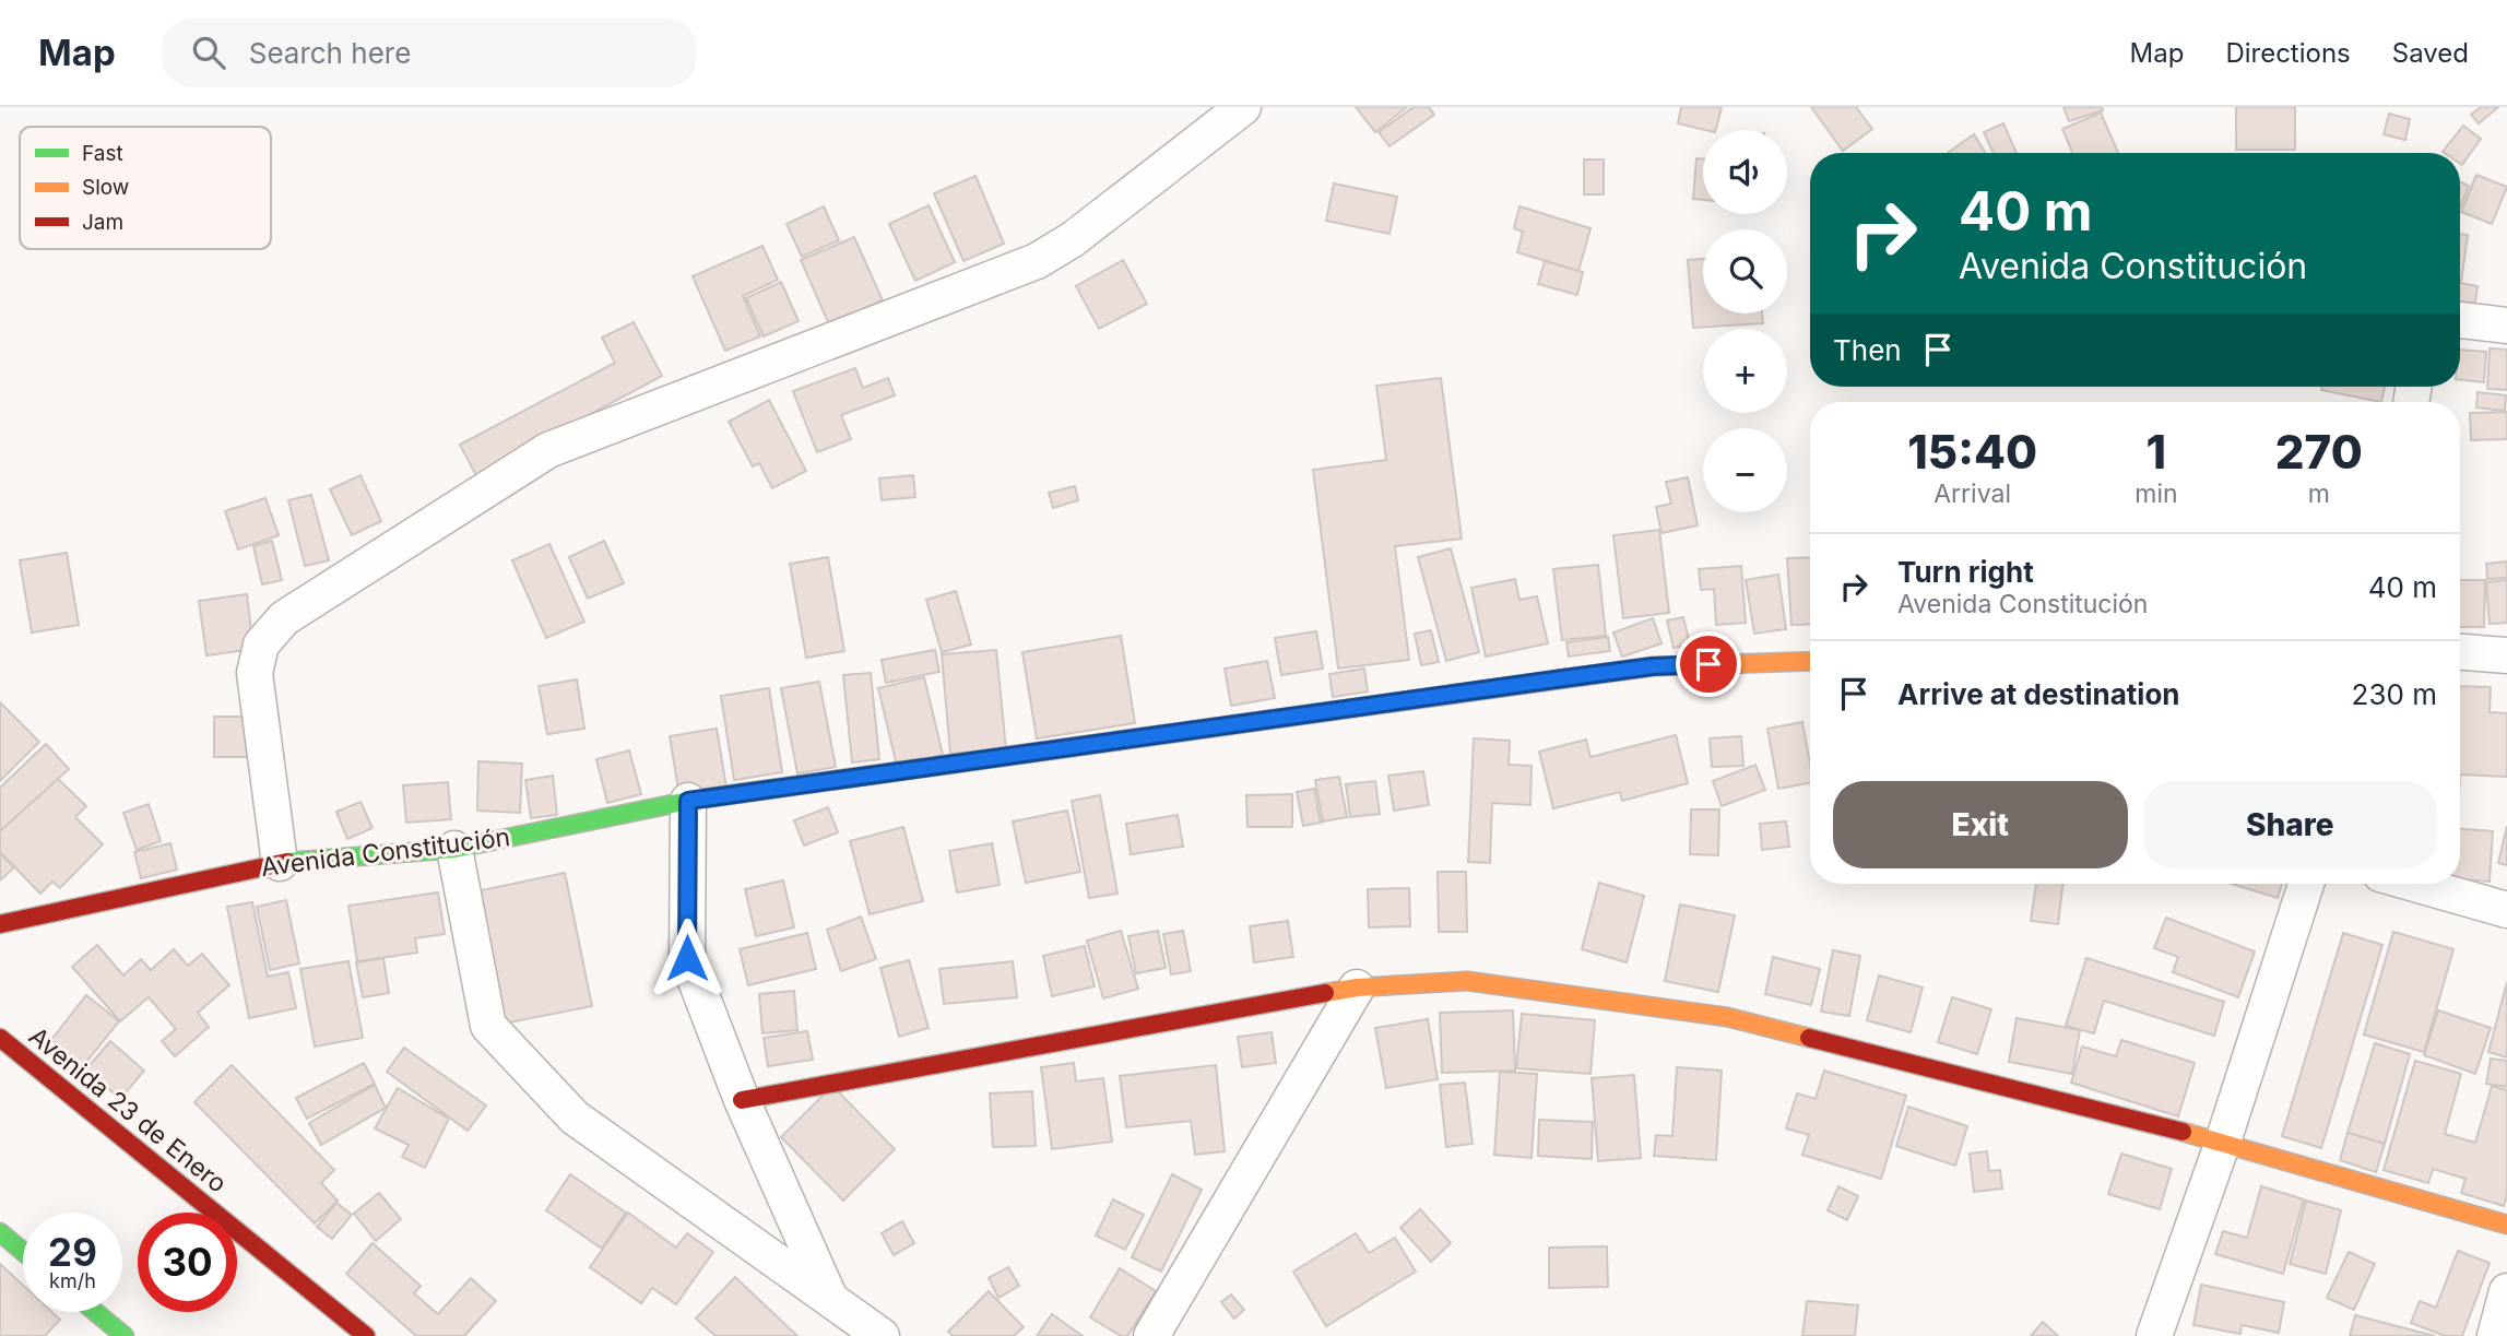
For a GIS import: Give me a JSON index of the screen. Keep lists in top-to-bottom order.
{
  "streets": {
    "street": ["Avenida Constitución", "Avenida 23 de Enero"]
  },
  "legend": ["Fast", "Slow", "Jam"],
  "page": {
    "header": "Map",
    "search": "Search here",
    "nav": ["Map", "Directions", "Saved"],
    "map_buttons": ["+", "−"],
    "turn": ["40 m", "Avenida Constitución"],
    "then": "Then",
    "eta": [
      "15:40",
      "Arrival",
      "1",
      "min",
      "270",
      "m"
    ],
    "list": [
      {
        "name": "Turn right",
        "note": "Avenida Constitución",
        "value": "40 m"
      },
      {
        "name": "Arrive at destination",
        "value": "230 m"
      }
    ],
    "buttons": ["Exit", "Share"],
    "speed": "29 km/h",
    "limit": "30"
  }
}
